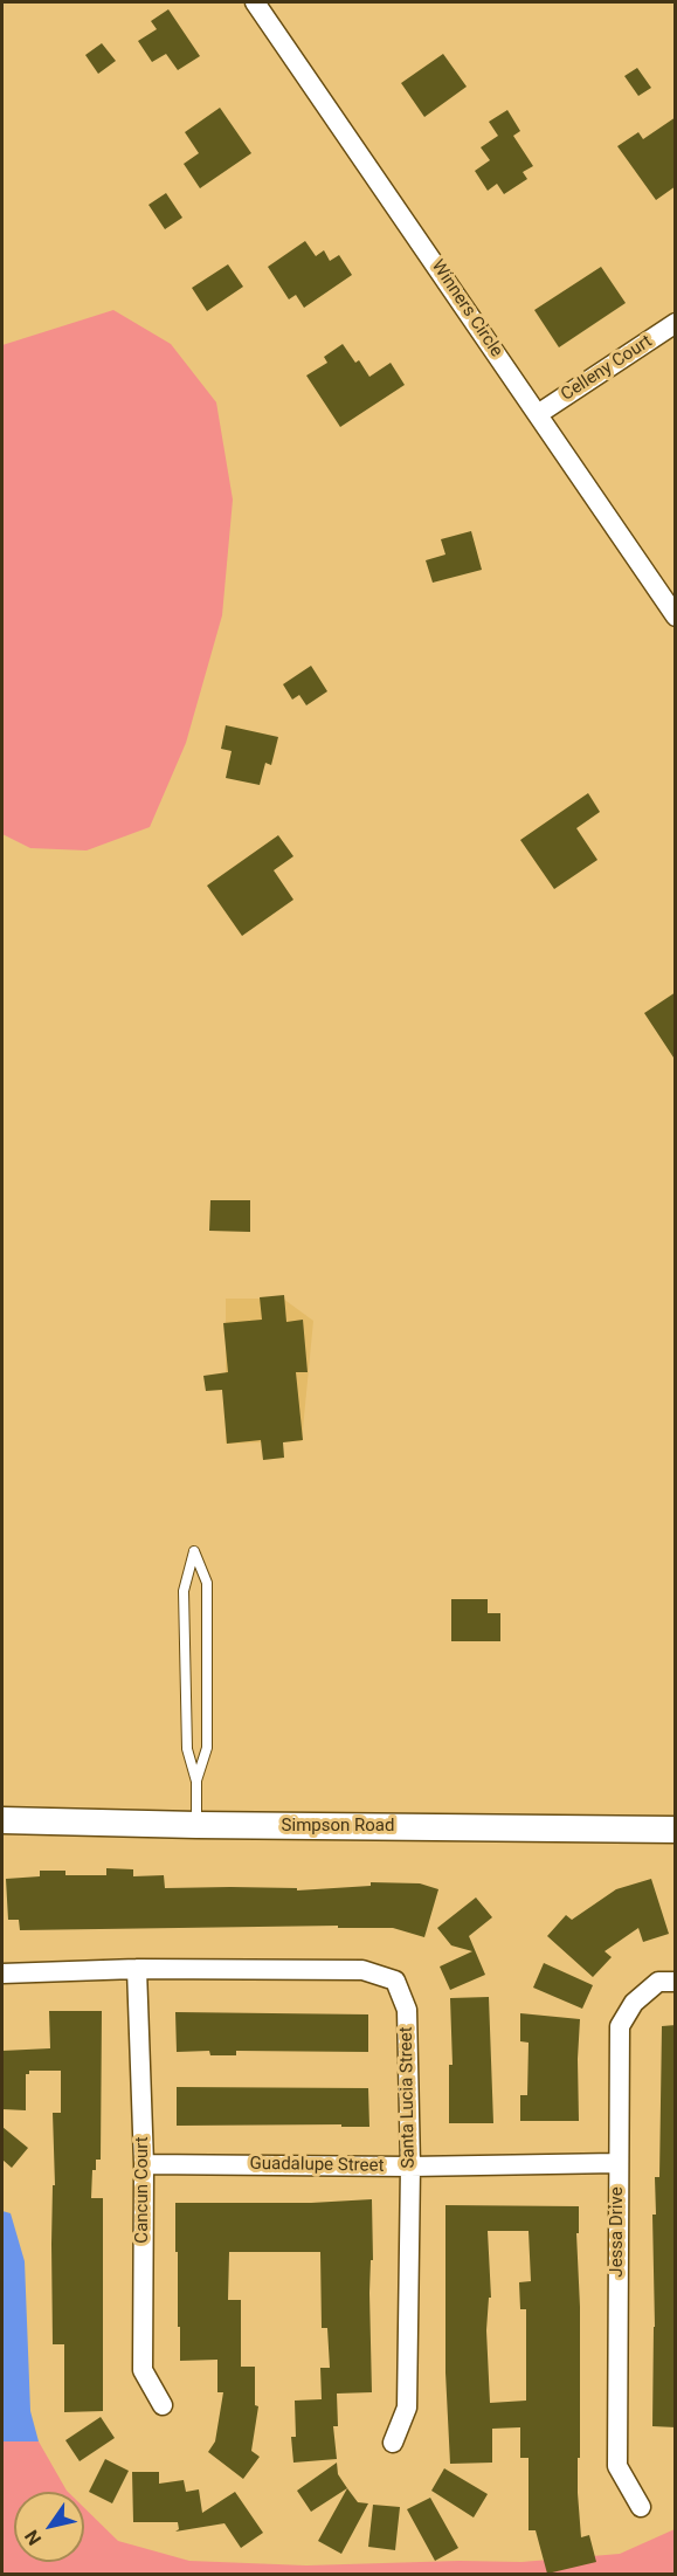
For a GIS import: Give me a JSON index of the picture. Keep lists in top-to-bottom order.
{
  "streets": {
    "main road": ["Simpson Road"],
    "street": [
      "Winners Circle",
      "Celleny Court",
      "Santa Lucia Street",
      "Guadalupe Street",
      "Cancun Court",
      "Jessa Drive"
    ]
  },
  "crossings": [
    ["Winners Circle", "Celleny Court"],
    ["Santa Lucia Street", "Guadalupe Street"],
    ["Santa Lucia Street", "Cancun Court"],
    ["Guadalupe Street", "Cancun Court"],
    ["Guadalupe Street", "Jessa Drive"]
  ],
  "north": "bottom left"
}
